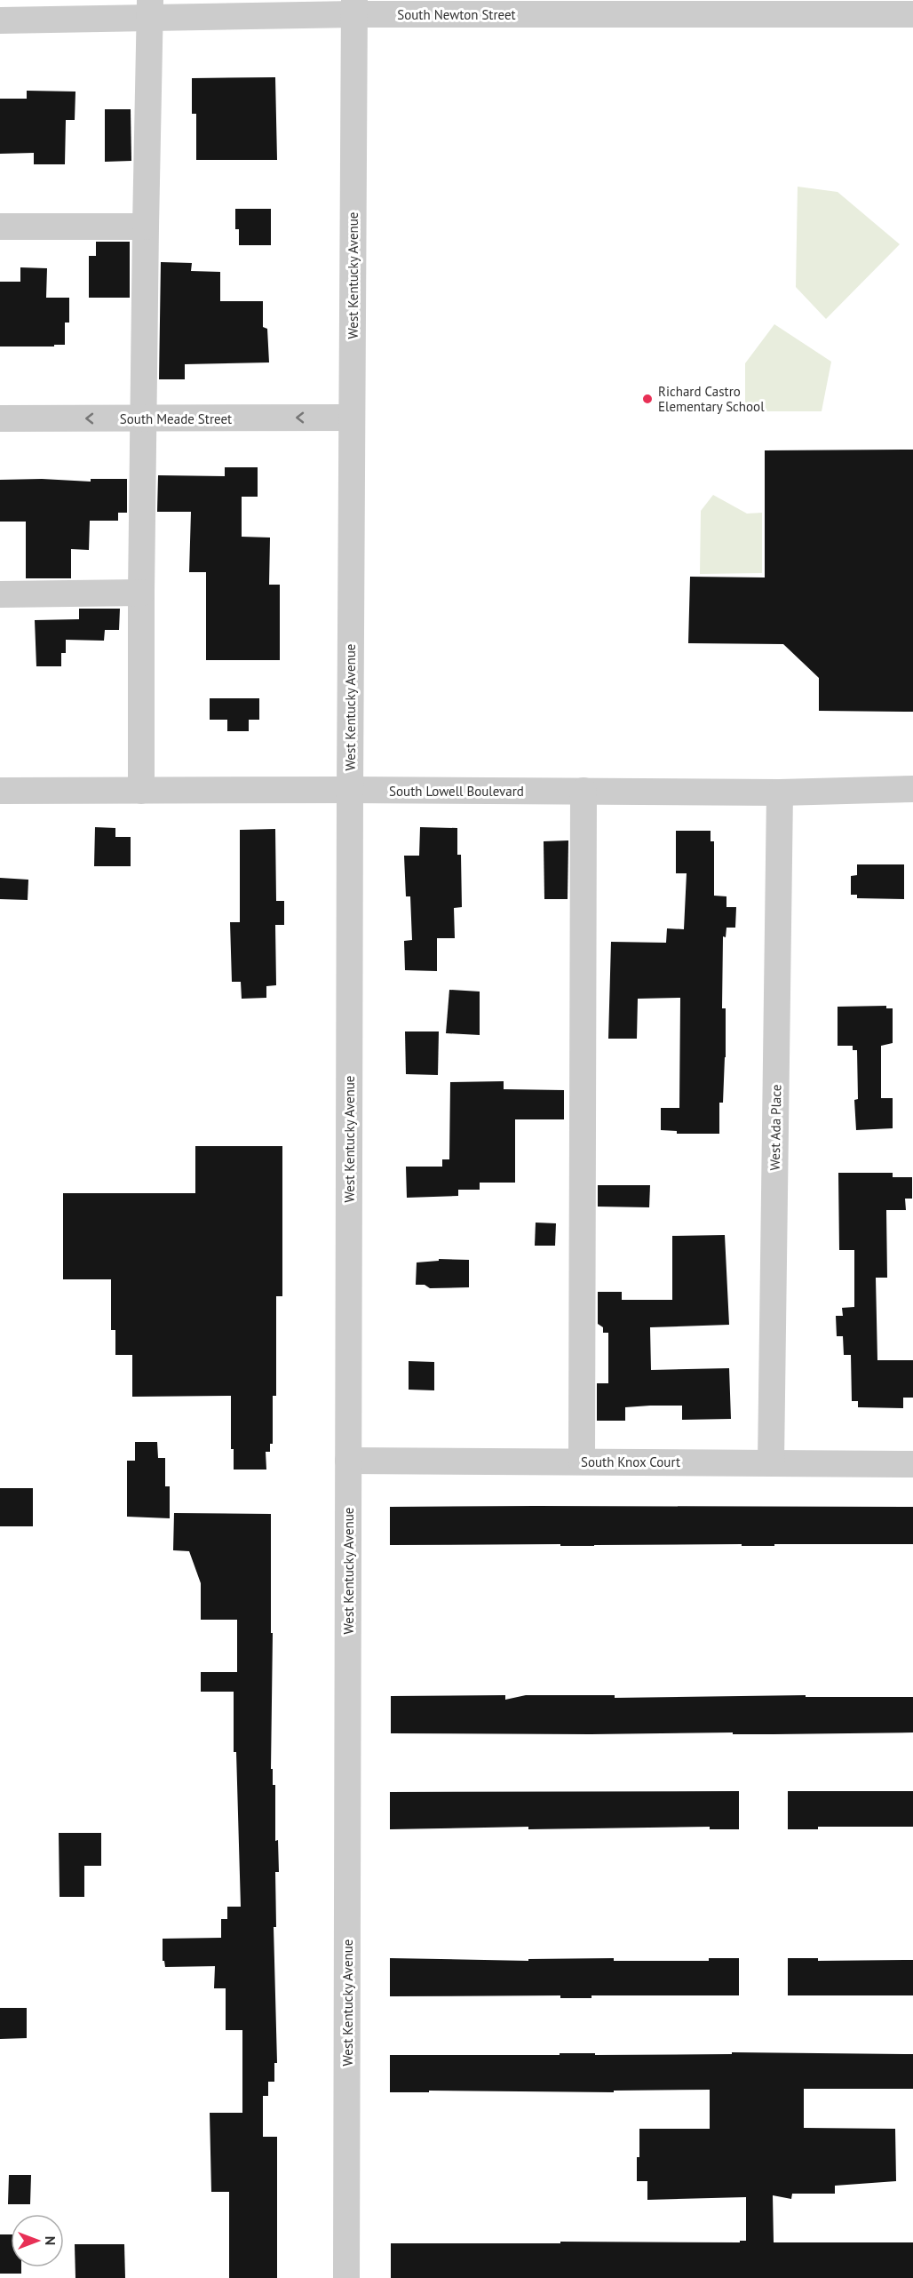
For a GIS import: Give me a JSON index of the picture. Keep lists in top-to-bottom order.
{
  "streets": {
    "street": [
      "South Newton Street",
      "West Kentucky Avenue",
      "South Meade Street",
      "South Lowell Boulevard",
      "West Ada Place",
      "South Knox Court"
    ]
  },
  "crossings": [
    ["South Newton Street", "West Kentucky Avenue"],
    ["West Kentucky Avenue", "South Meade Street"],
    ["West Kentucky Avenue", "South Lowell Boulevard"],
    ["West Kentucky Avenue", "South Knox Court"],
    ["South Lowell Boulevard", "West Ada Place"],
    ["West Ada Place", "South Knox Court"]
  ],
  "places": ["Richard Castro Elementary School"],
  "north": "right"
}
